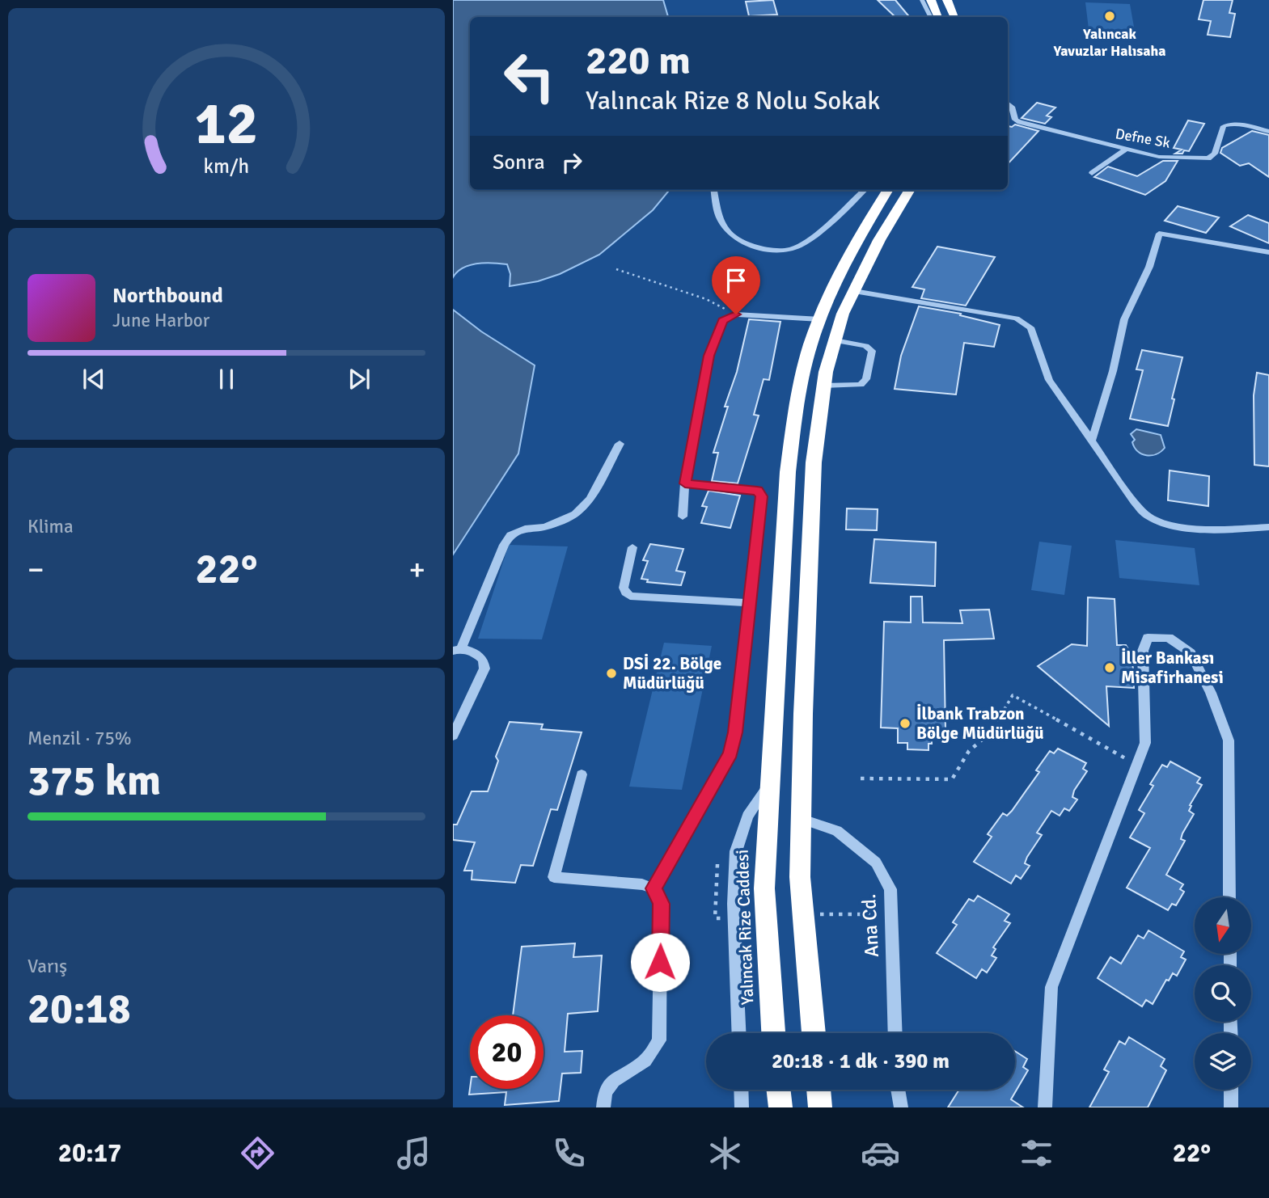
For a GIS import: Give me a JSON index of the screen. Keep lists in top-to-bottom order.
{
  "streets": {
    "highway": ["Yalıncak Rize Caddesi"],
    "street": ["Defne Sk", "Ana Cd."]
  },
  "places": [
    "Yalıncak Yavuzlar Halısaha",
    "İller Bankası Misafirhanesi",
    "DSİ 22. Bölge Müdürlüğü",
    "İlbank Trabzon Bölge Müdürlüğü"
  ],
  "north": "bottom",
  "page": {
    "turn": ["220 m", "Yalıncak Rize 8 Nolu Sokak"],
    "then": "Sonra",
    "song": ["Northbound", "June Harbor"],
    "tile": [
      "Klima",
      ["Menzil · 75%", "375 km"],
      ["Varış", "20:18"]
    ],
    "heat": ["−", "22°", "+"],
    "limit": "20",
    "trip": "20:18 · 1 dk · 390 m",
    "tabs": ["20:17", "22°"],
    "gauge": ["12", "km/h"]
  }
}
